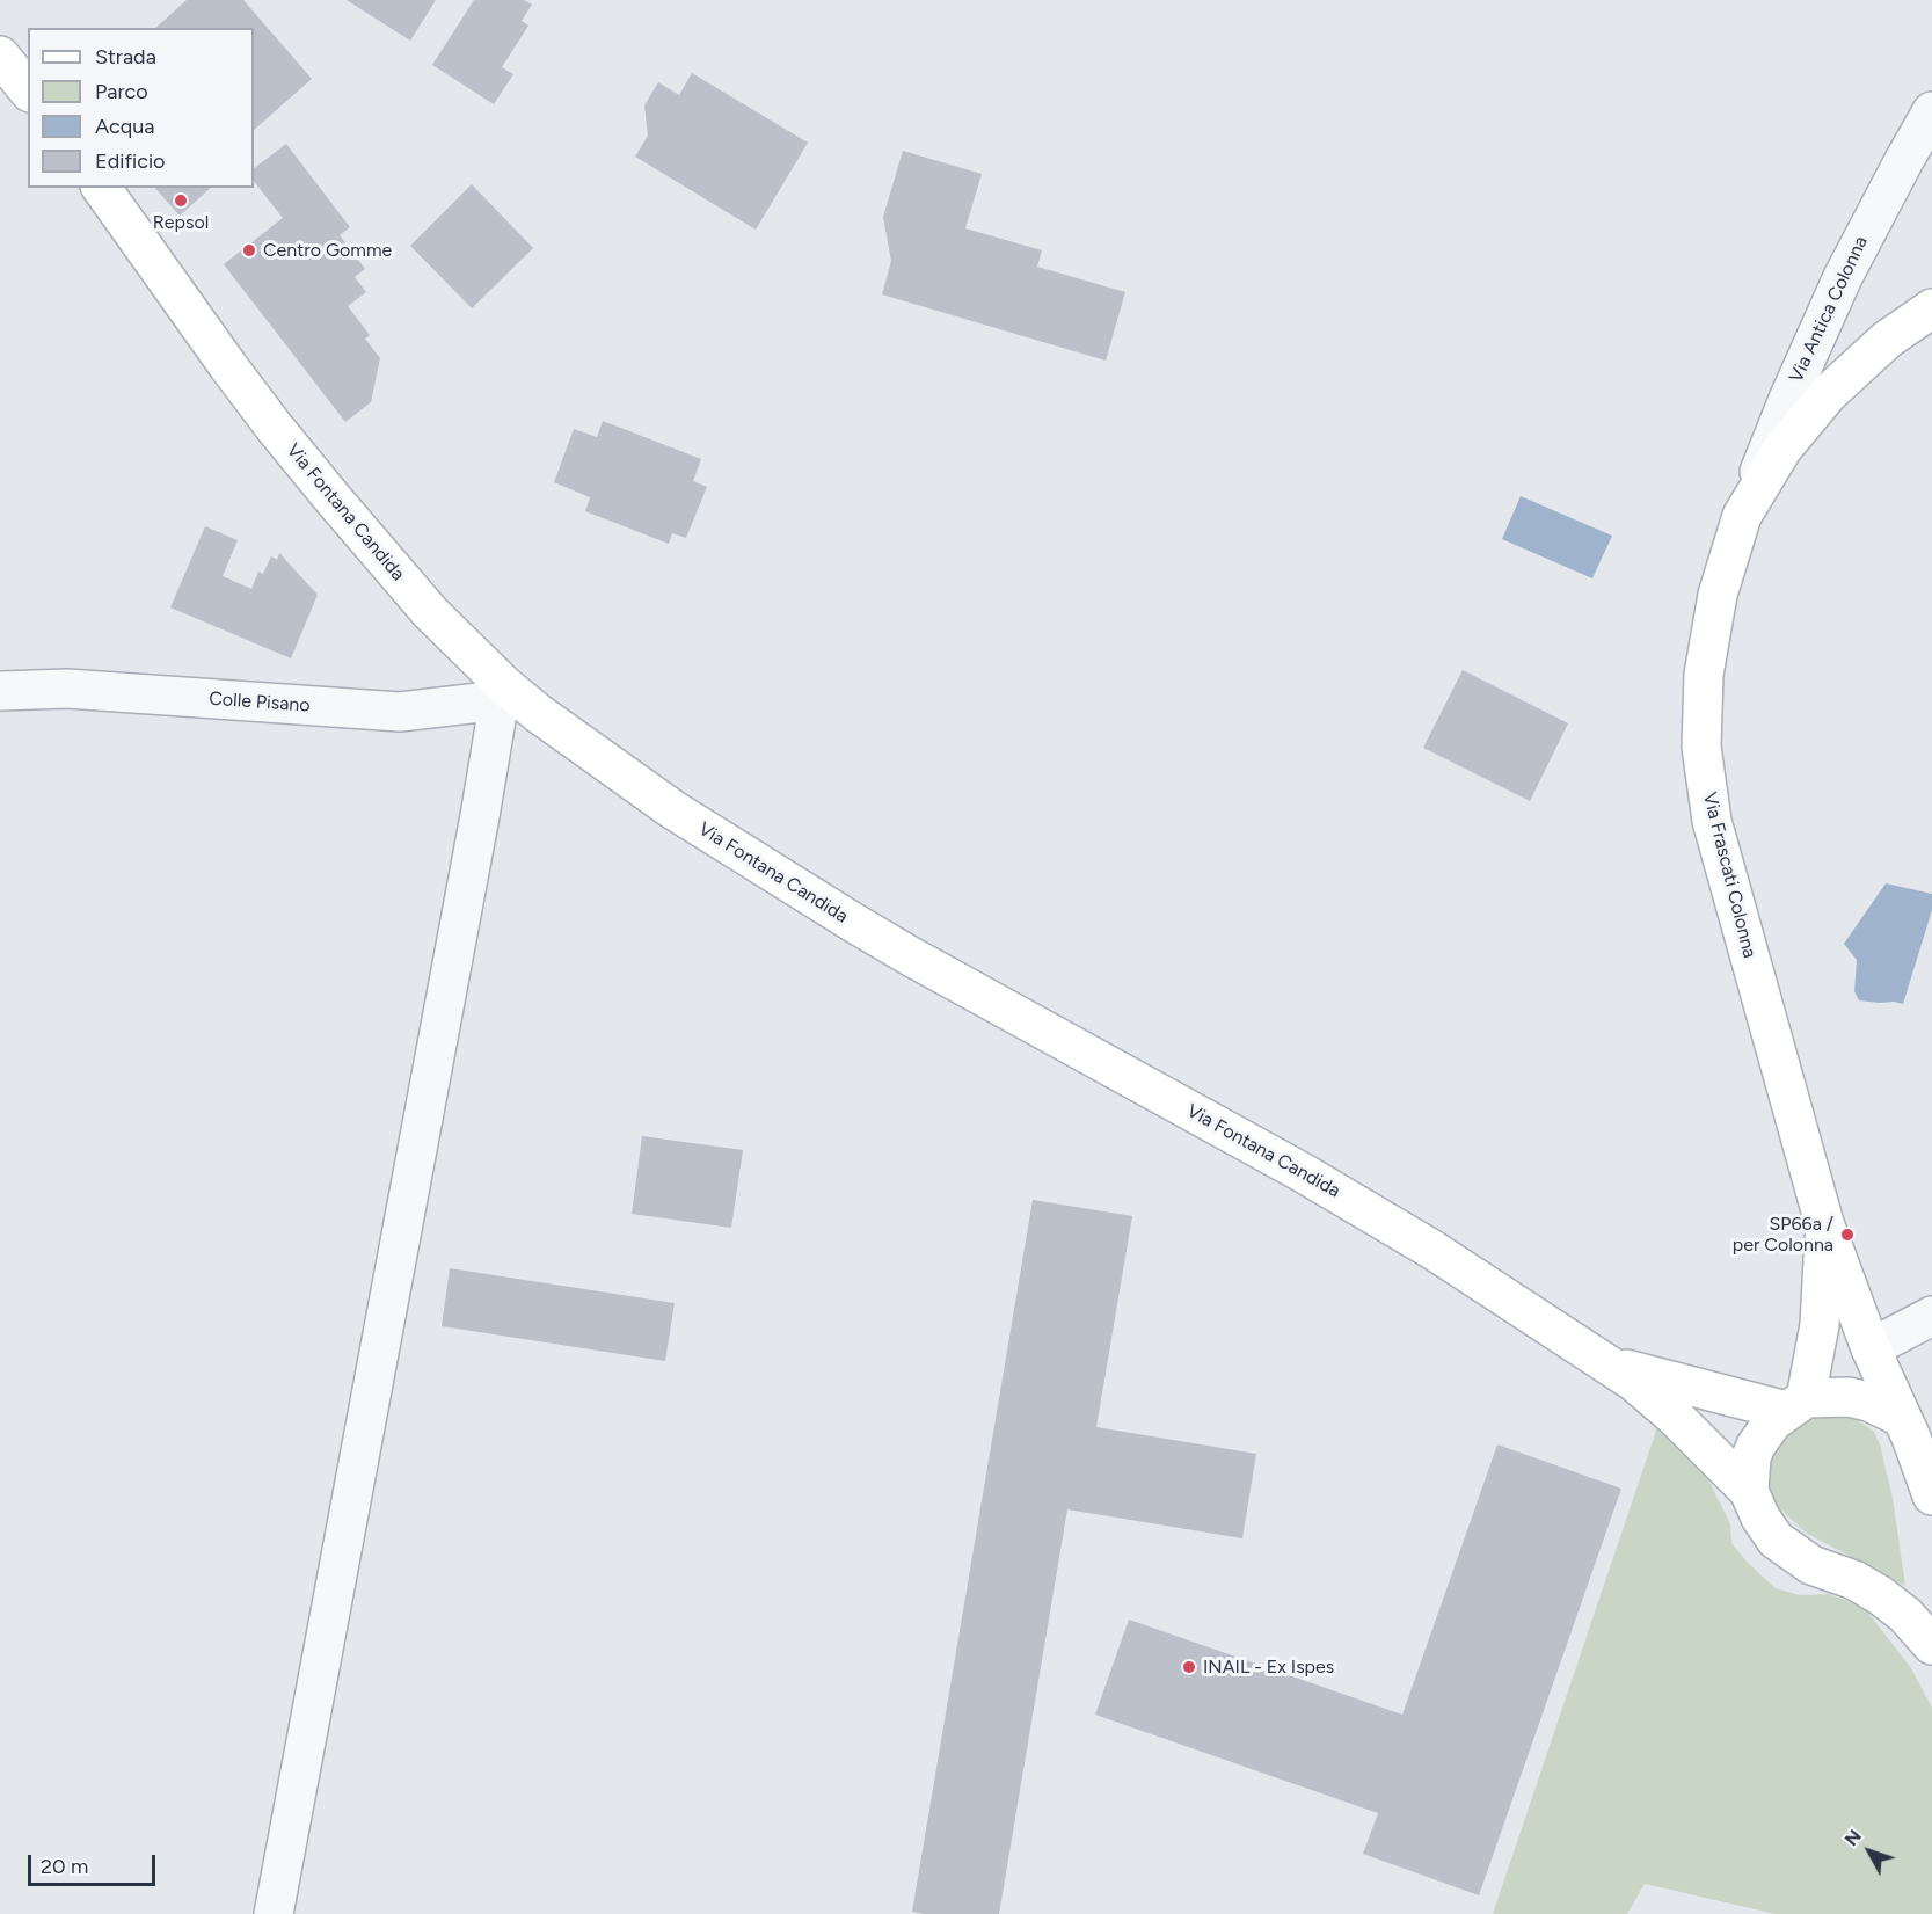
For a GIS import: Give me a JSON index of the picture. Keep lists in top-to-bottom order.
{
  "streets": {
    "main road": ["Via Fontana Candida", "Via Frascati Colonna"],
    "street": ["Via Antica Colonna", "Colle Pisano"]
  },
  "crossings": [
    ["Via Antica Colonna", "Via Frascati Colonna"],
    ["Via Fontana Candida", "Colle Pisano"],
    ["Via Fontana Candida", "Via Frascati Colonna"]
  ],
  "places": [
    "Repsol",
    "Centro Gomme",
    "SP66a / per Colonna",
    "INAIL - Ex Ispes"
  ],
  "legend": [
    "Strada",
    "Parco",
    "Acqua",
    "Edificio"
  ],
  "scale_bar": "20 m",
  "north": "top left"
}
